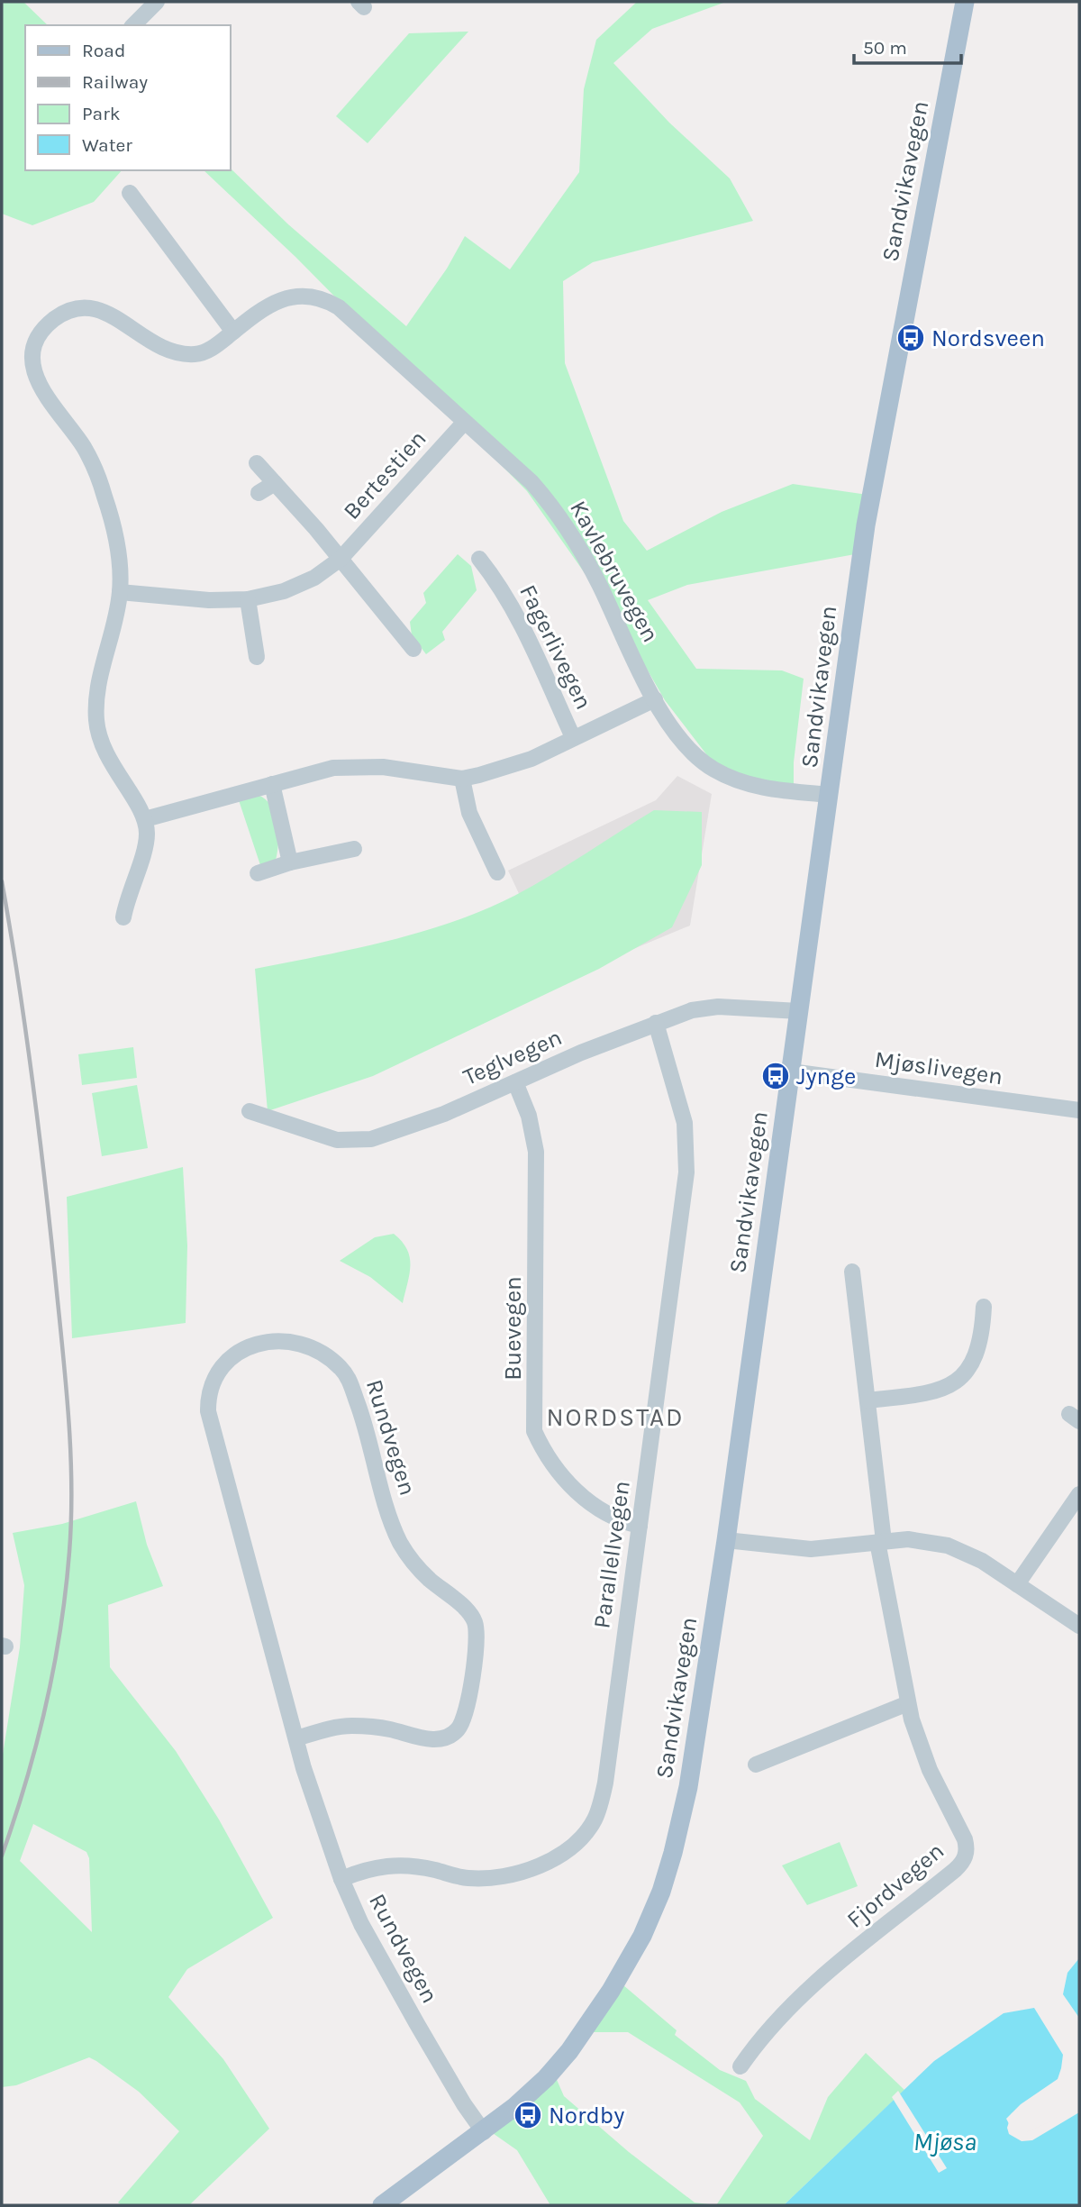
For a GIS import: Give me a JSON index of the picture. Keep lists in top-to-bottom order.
{
  "streets": {
    "main road": ["Sandvikavegen"],
    "street": [
      "Bertestien",
      "Kavlebruvegen",
      "Fagerlivegen",
      "Teglvegen",
      "Mjøslivegen",
      "Buevegen",
      "Rundvegen",
      "Parallellvegen",
      "Fjordvegen"
    ]
  },
  "crossings": [
    ["Sandvikavegen", "Kavlebruvegen"],
    ["Sandvikavegen", "Teglvegen"],
    ["Sandvikavegen", "Mjøslivegen"],
    ["Sandvikavegen", "Rundvegen"],
    ["Bertestien", "Kavlebruvegen"],
    ["Kavlebruvegen", "Fagerlivegen"],
    ["Teglvegen", "Buevegen"],
    ["Teglvegen", "Parallellvegen"],
    ["Buevegen", "Parallellvegen"],
    ["Rundvegen", "Parallellvegen"]
  ],
  "districts": ["NORDSTAD"],
  "water": ["Mjøsa"],
  "places": {
    "bus stop": ["Nordsveen", "Jynge", "Nordby"]
  },
  "legend": [
    "Road",
    "Railway",
    "Park",
    "Water"
  ],
  "scale_bar": "50 m"
}
